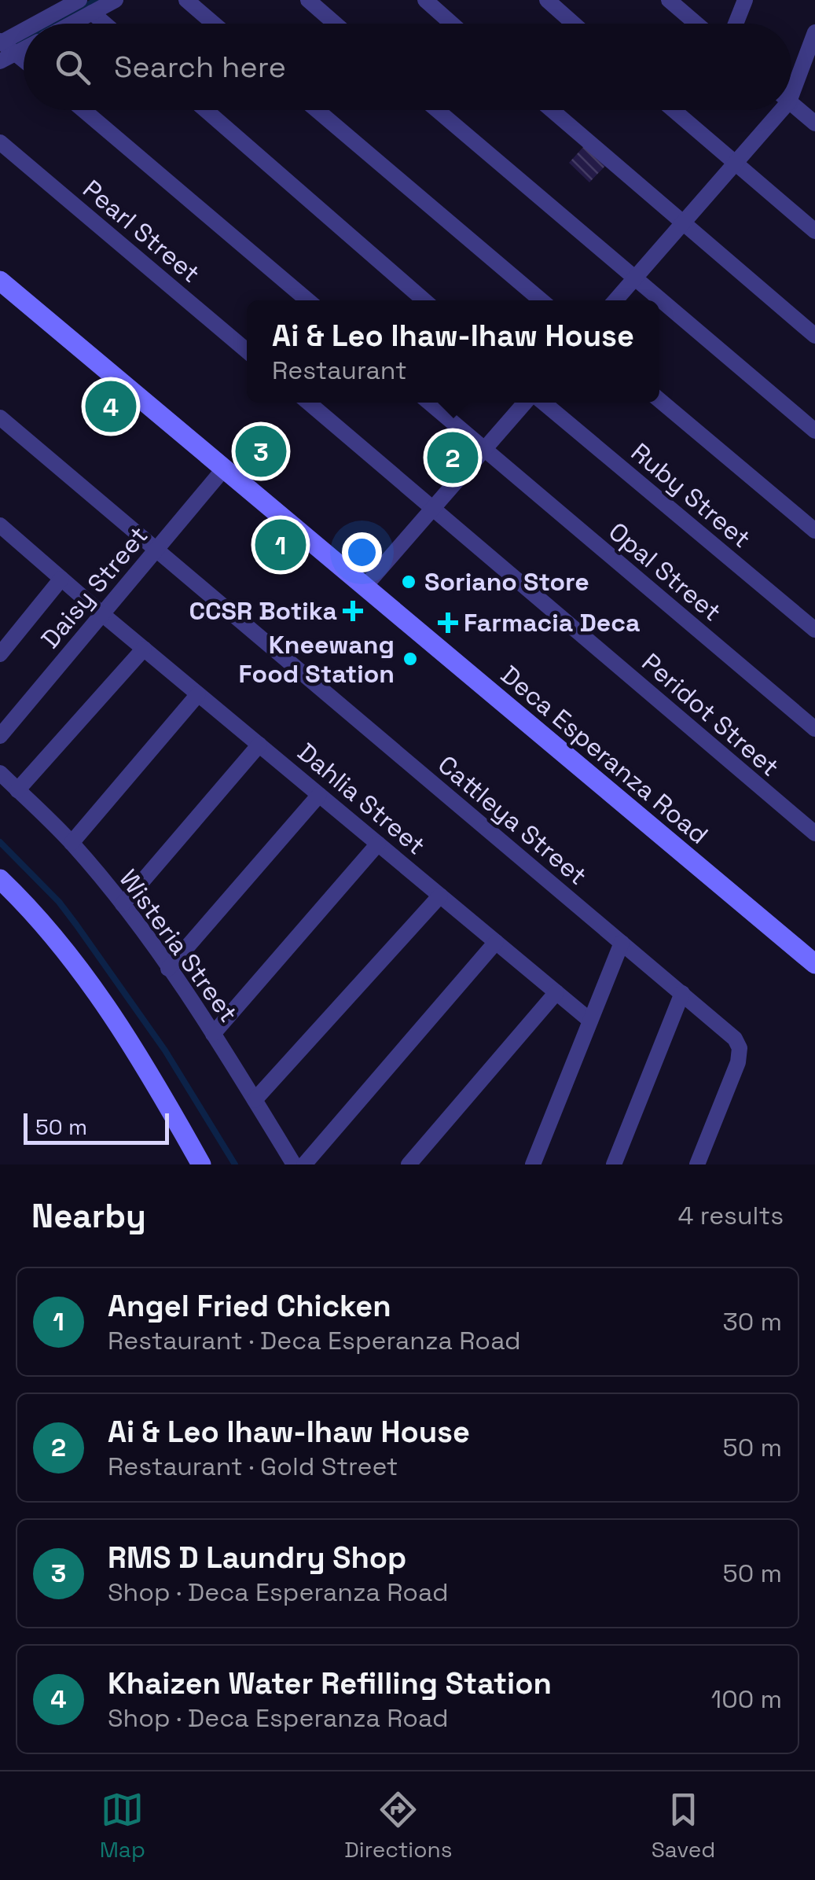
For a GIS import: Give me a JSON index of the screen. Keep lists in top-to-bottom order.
{
  "streets": {
    "street": [
      "Pearl Street",
      "Ruby Street",
      "Opal Street",
      "Daisy Street",
      "Peridot Street",
      "Deca Esperanza Road",
      "Dahlia Street",
      "Cattleya Street",
      "Wisteria Street"
    ]
  },
  "crossings": [
    ["Daisy Street", "Deca Esperanza Road"],
    ["Daisy Street", "Dahlia Street"],
    ["Daisy Street", "Cattleya Street"]
  ],
  "places": {
    "other": ["Soriano Store", "Kneewang Food Station"],
    "health": ["CCSR Botika", "Farmacia Deca"]
  },
  "scale_bar": "50 m",
  "page": {
    "search": "Search here",
    "popup": ["Ai & Leo Ihaw-Ihaw House", "Restaurant"],
    "pins": [
      "4",
      "3",
      "2",
      "1"
    ],
    "scale": "50 m",
    "heading": ["Nearby", "4 results"],
    "list": [
      {
        "mark": "1",
        "name": "Angel Fried Chicken",
        "note": "Restaurant · Deca Esperanza Road",
        "value": "30 m"
      },
      {
        "mark": "2",
        "name": "Ai & Leo Ihaw-Ihaw House",
        "note": "Restaurant · Gold Street",
        "value": "50 m"
      },
      {
        "mark": "3",
        "name": "RMS D Laundry Shop",
        "note": "Shop · Deca Esperanza Road",
        "value": "50 m"
      },
      {
        "mark": "4",
        "name": "Khaizen Water Refilling Station",
        "note": "Shop · Deca Esperanza Road",
        "value": "100 m"
      }
    ],
    "nav": ["Map", "Directions", "Saved"]
  }
}
